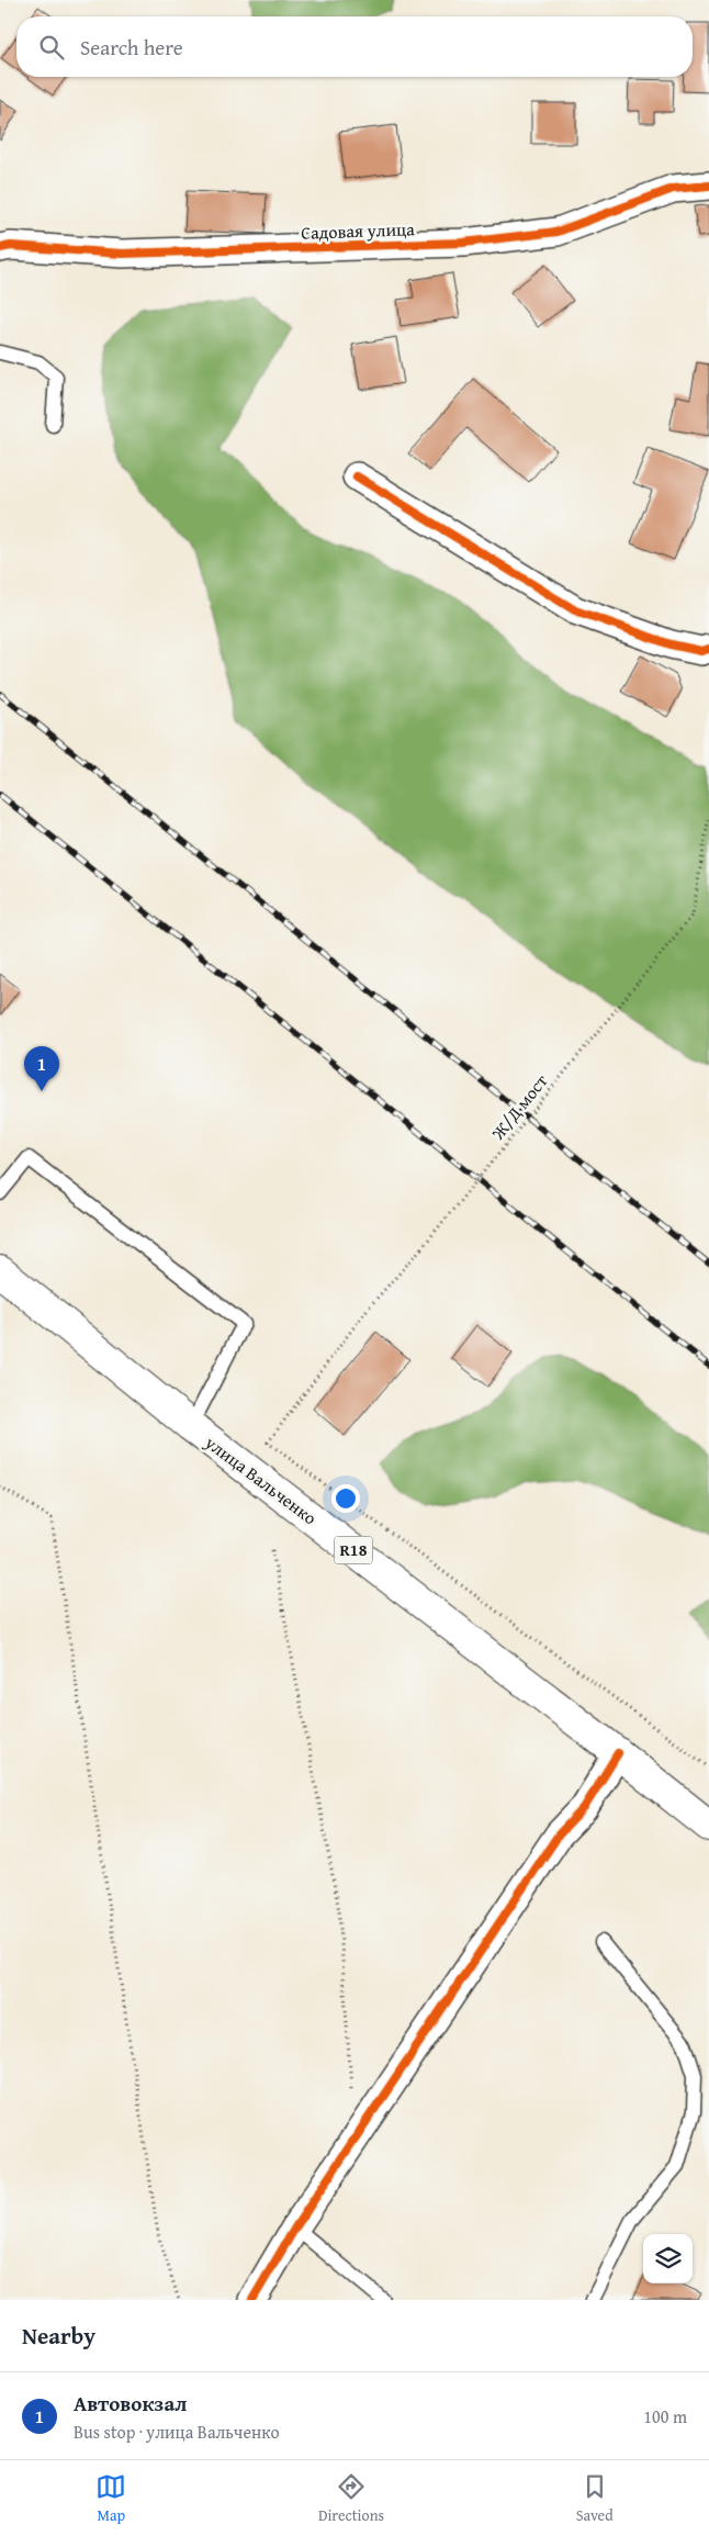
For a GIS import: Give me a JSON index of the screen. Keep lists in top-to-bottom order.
{
  "streets": {
    "main road": ["улица Вальченко", "R18"],
    "street": ["Садовая улица"],
    "path": ["Ж/Д мост"]
  },
  "page": {
    "search": "Search here",
    "pins": "1",
    "heading": "Nearby",
    "list": [
      {
        "mark": "1",
        "name": "Автовокзал",
        "note": "Bus stop · улица Вальченко",
        "value": "100 m"
      }
    ],
    "nav": ["Map", "Directions", "Saved"]
  }
}
